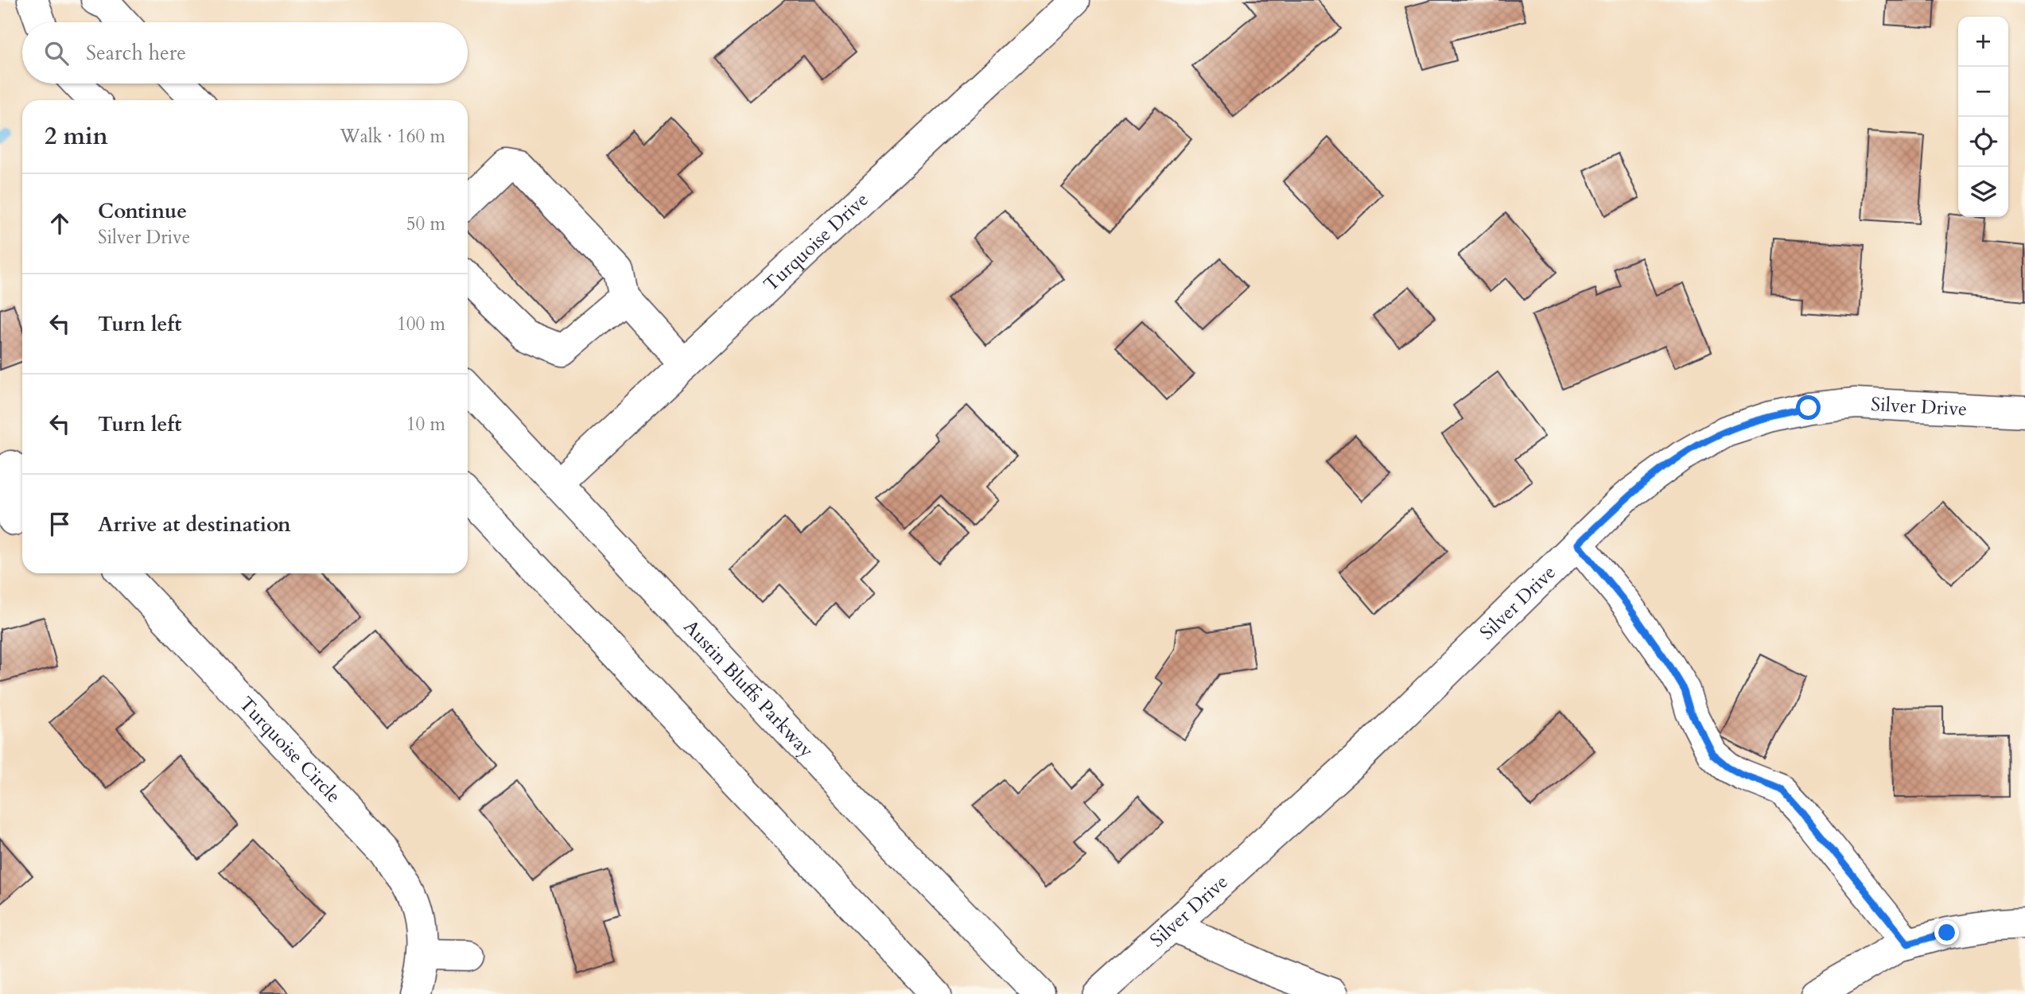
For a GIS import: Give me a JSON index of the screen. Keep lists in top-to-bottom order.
{
  "streets": {
    "street": [
      "Turquoise Drive",
      "Silver Drive",
      "Austin Bluffs Parkway",
      "Turquoise Circle"
    ]
  },
  "crossings": [
    ["Turquoise Drive", "Austin Bluffs Parkway"]
  ],
  "page": {
    "map_buttons": ["+", "−"],
    "search": "Search here",
    "heading": ["2 min", "Walk · 160 m"],
    "list": [
      ["Continue", "Silver Drive", "50 m"],
      ["Turn left", "100 m"],
      ["Turn left", "10 m"],
      "Arrive at destination"
    ]
  }
}
